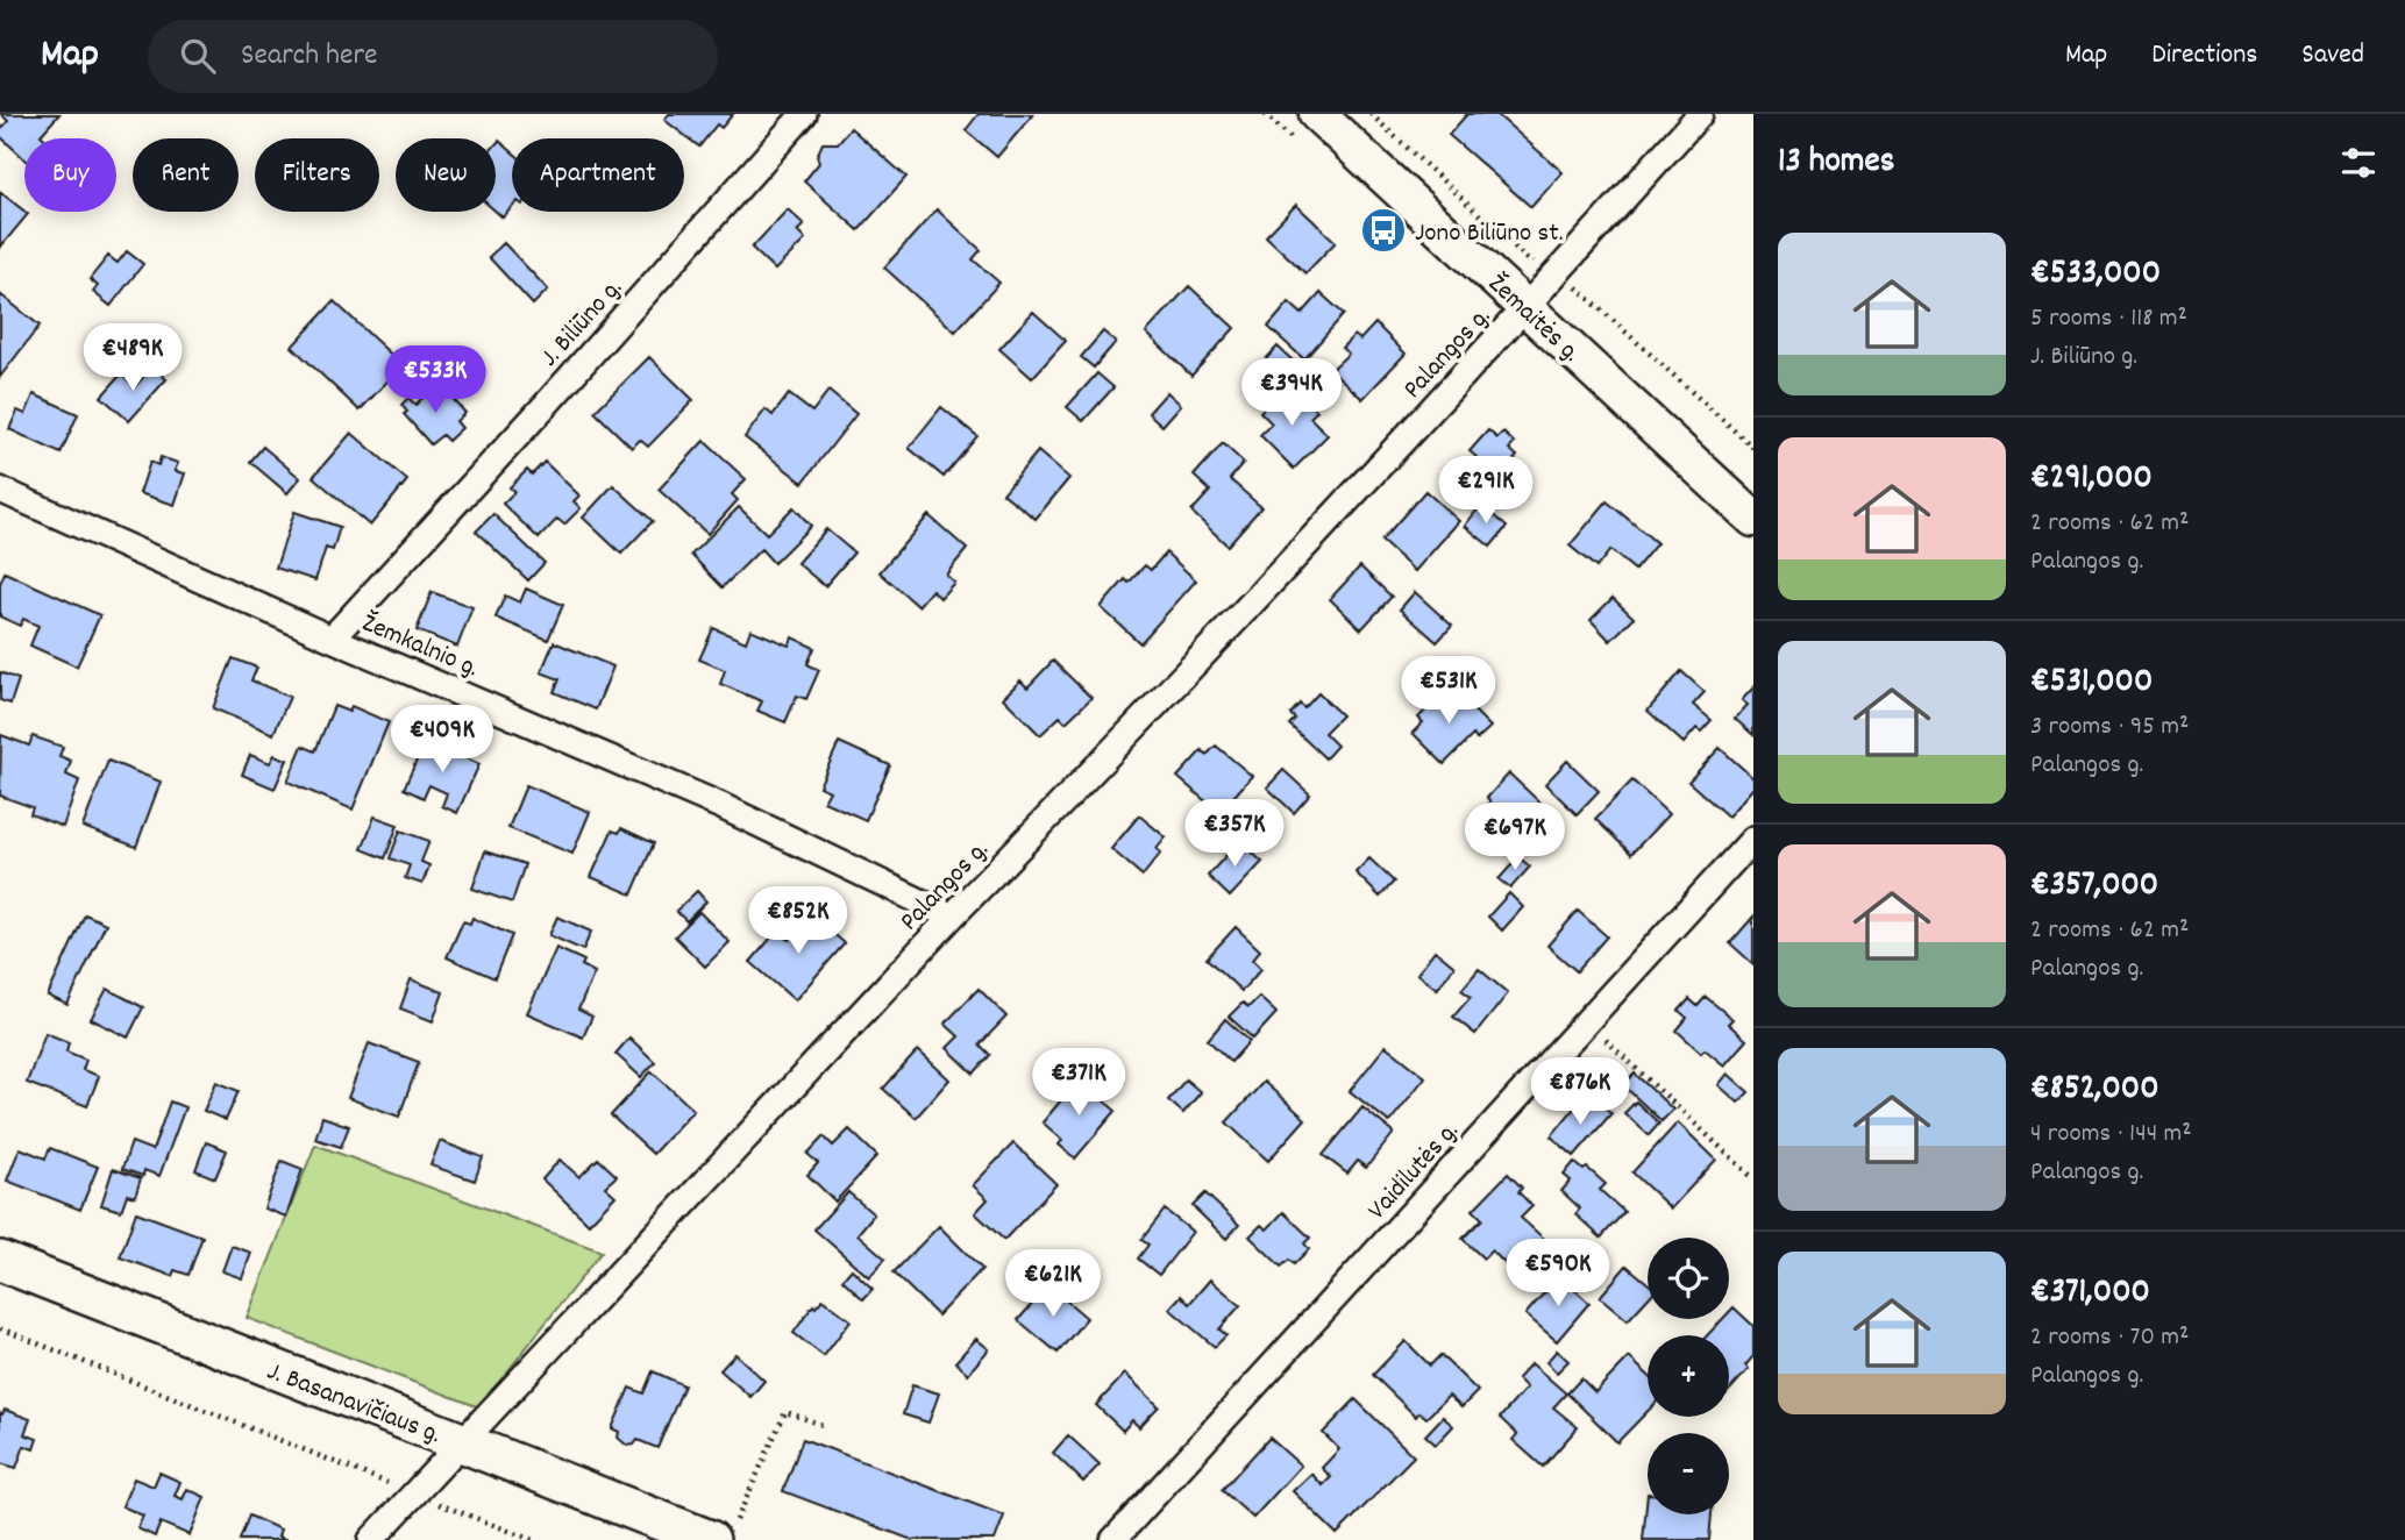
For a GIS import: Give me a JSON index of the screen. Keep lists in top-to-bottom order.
{
  "streets": {
    "main road": ["Žemaitės g.", "J. Basanavičiaus g."],
    "street": [
      "J. Biliūno g.",
      "Palangos g.",
      "Žemkalnio g.",
      "Vaidilutės g."
    ]
  },
  "crossings": [
    ["Žemaitės g.", "Palangos g."],
    ["J. Biliūno g.", "Žemkalnio g."],
    ["Palangos g.", "Žemkalnio g."],
    ["Palangos g.", "J. Basanavičiaus g."]
  ],
  "places": {
    "bus stop": ["Jono Biliūno st."]
  },
  "page": {
    "header": "Map",
    "search": "Search here",
    "nav": ["Map", "Directions", "Saved"],
    "heading": "13 homes",
    "chip": [
      "Buy",
      "Rent",
      "Filters",
      "New",
      "Apartment"
    ],
    "list": [
      {
        "name": "€533,000",
        "note": "5 rooms · 118 m² · J. Biliūno g."
      },
      {
        "name": "€291,000",
        "note": "2 rooms · 62 m² · Palangos g."
      },
      {
        "name": "€531,000",
        "note": "3 rooms · 95 m² · Palangos g."
      },
      {
        "name": "€357,000",
        "note": "2 rooms · 62 m² · Palangos g."
      },
      {
        "name": "€852,000",
        "note": "4 rooms · 144 m² · Palangos g."
      },
      {
        "name": "€371,000",
        "note": "2 rooms · 70 m² · Palangos g."
      }
    ],
    "price": [
      "€489K",
      "€533K",
      "€394K",
      "€291K",
      "€531K",
      "€409K",
      "€357K",
      "€697K",
      "€852K",
      "€371K",
      "€876K",
      "€590K",
      "€621K"
    ],
    "map_buttons": ["+", "−"]
  }
}
